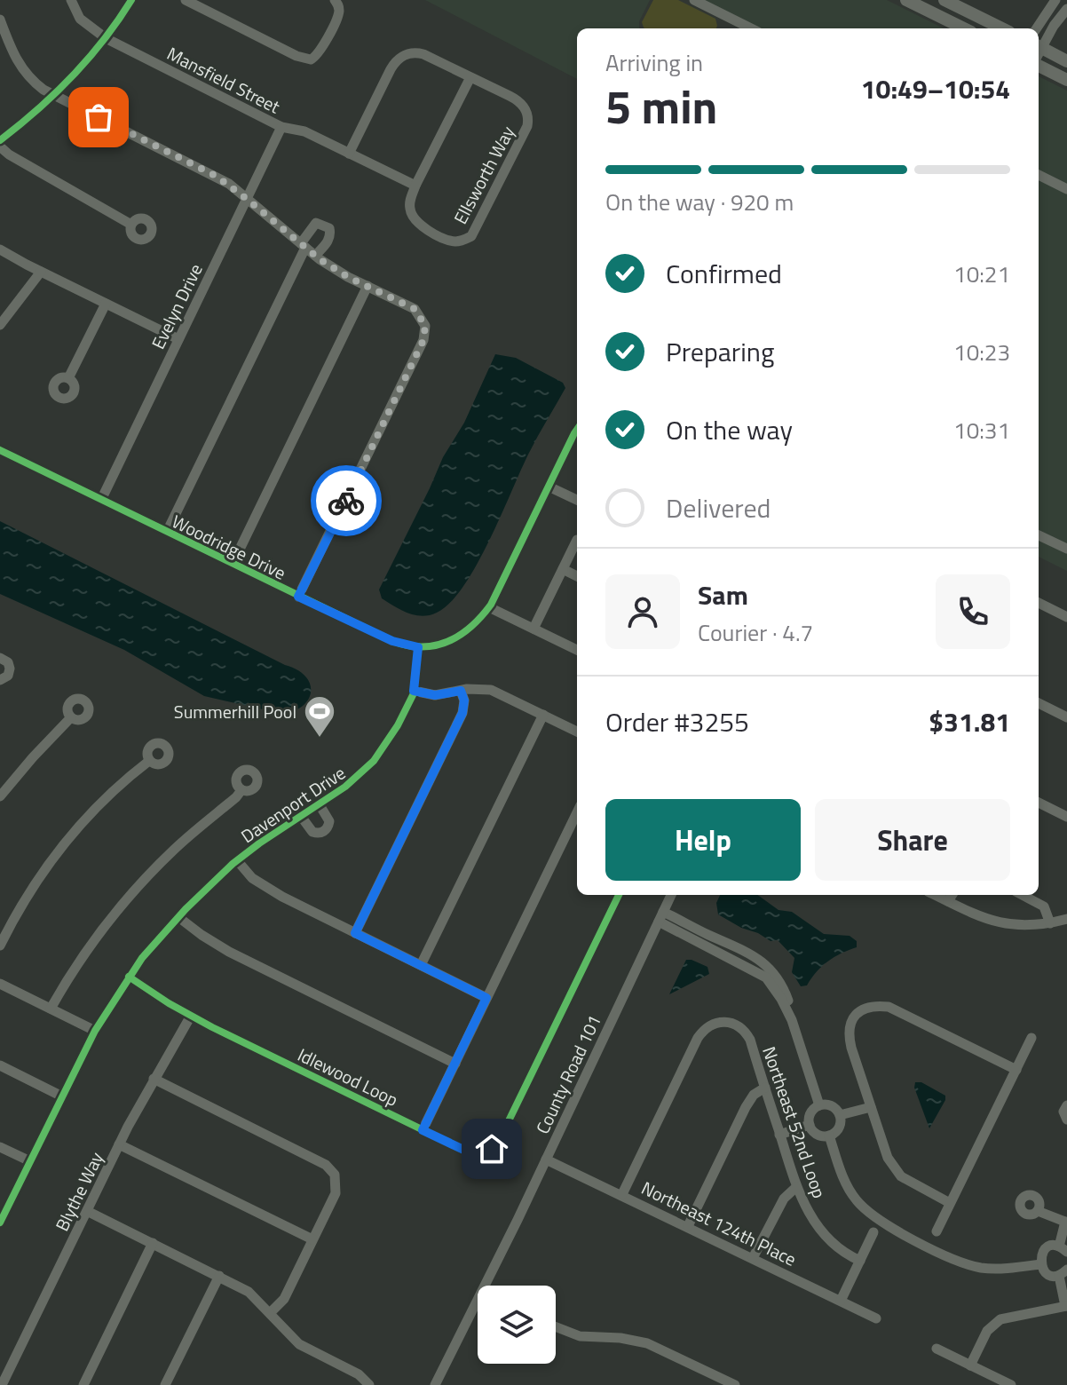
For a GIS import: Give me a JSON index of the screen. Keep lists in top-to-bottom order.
{
  "streets": {
    "street": [
      "Mansfield Street",
      "Ellsworth Way",
      "Evelyn Drive",
      "Woodridge Drive",
      "Davenport Drive",
      "County Road 101",
      "Idlewood Loop",
      "Northeast 52nd Loop",
      "Blythe Way",
      "Northeast 124th Place"
    ]
  },
  "crossings": [
    ["Mansfield Street", "Ellsworth Way"],
    ["Mansfield Street", "Evelyn Drive"],
    ["Evelyn Drive", "Woodridge Drive"],
    ["Woodridge Drive", "Davenport Drive"],
    ["Davenport Drive", "Idlewood Loop"],
    ["County Road 101", "Northeast 124th Place"],
    ["Idlewood Loop", "Blythe Way"],
    ["Northeast 52nd Loop", "Northeast 124th Place"]
  ],
  "places": {
    "sports": ["Summerhill Pool"]
  },
  "page": {
    "heading": ["5 min", "Arriving in", "10:49–10:54"],
    "panel": [
      "Sam",
      "Courier · 4.7",
      "Order #3255",
      "$31.81"
    ],
    "bar": "On the way · 920 m",
    "list": [
      ["Confirmed", "10:21"],
      ["Preparing", "10:23"],
      ["On the way", "10:31"],
      "Delivered"
    ],
    "buttons": ["Help", "Share"]
  }
}
